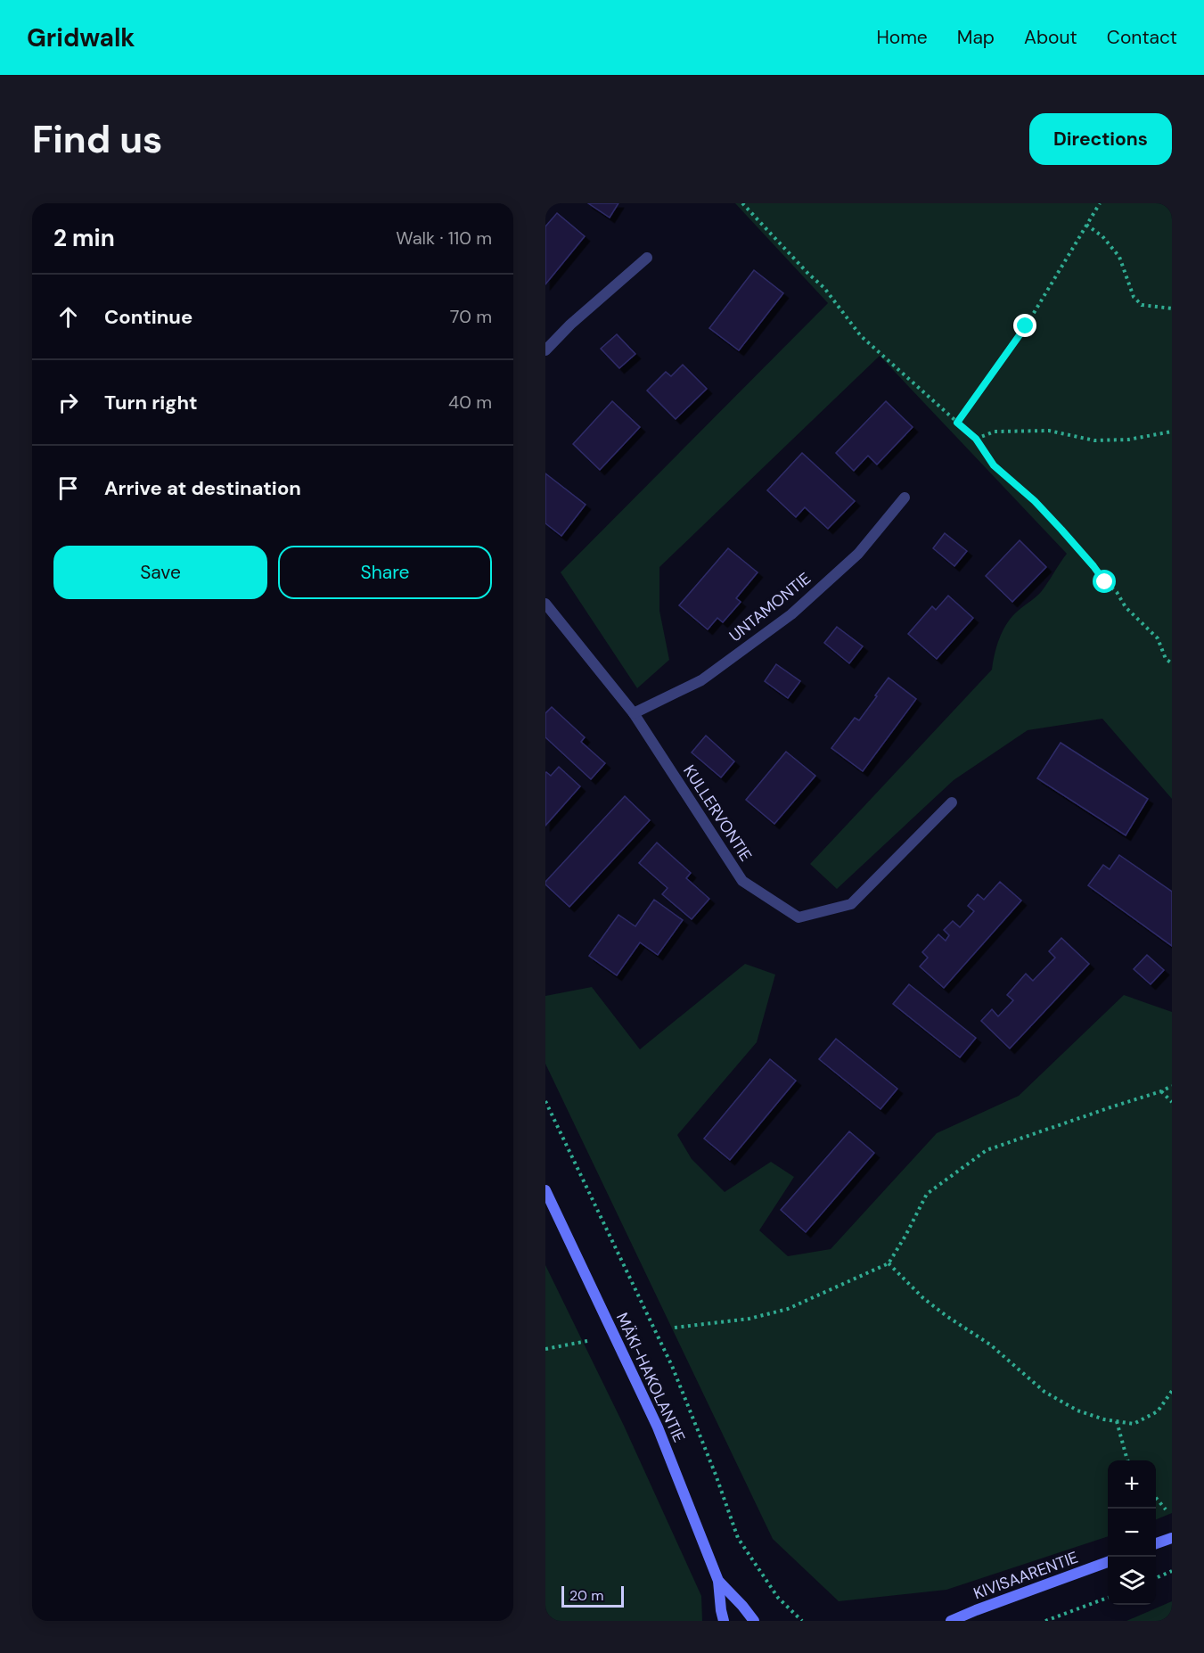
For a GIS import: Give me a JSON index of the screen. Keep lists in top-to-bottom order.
{
  "streets": {
    "street": [
      "UNTAMONTIE",
      "KULLERVONTIE",
      "MÄKI-HAKOLANTIE",
      "KIVISAARENTIE"
    ]
  },
  "crossings": [
    ["UNTAMONTIE", "KULLERVONTIE"]
  ],
  "scale_bar": "20 m",
  "page": {
    "header": "Gridwalk",
    "nav": [
      "Home",
      "Map",
      "About",
      "Contact"
    ],
    "buttons": [
      "Directions",
      ["Save", "Share"]
    ],
    "title": "Find us",
    "heading": ["2 min", "Walk · 110 m"],
    "list": [
      ["Continue", "70 m"],
      ["Turn right", "40 m"],
      "Arrive at destination"
    ],
    "map_buttons": ["+", "−"],
    "scale": "20 m"
  }
}
